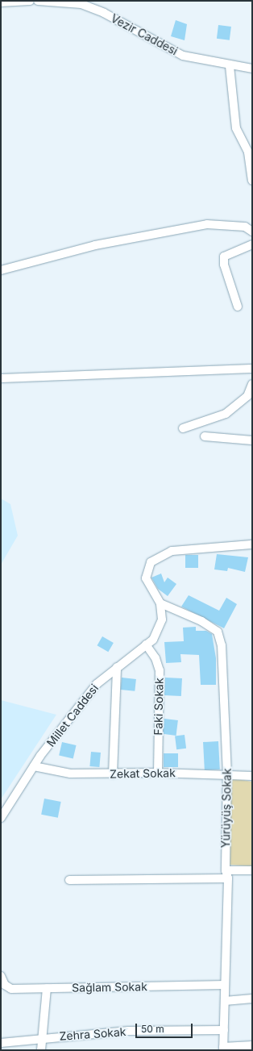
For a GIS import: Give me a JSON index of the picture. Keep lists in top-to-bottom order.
{
  "streets": {
    "street": [
      "Vezir Caddesi",
      "Faki Sokak",
      "Millet Caddesi",
      "Zekat Sokak",
      "Yürüyüş Sokak",
      "Sağlam Sokak",
      "Zehra Sokak"
    ]
  },
  "crossings": [
    ["Faki Sokak", "Millet Caddesi"],
    ["Faki Sokak", "Zekat Sokak"],
    ["Millet Caddesi", "Zekat Sokak"],
    ["Millet Caddesi", "Yürüyüş Sokak"],
    ["Zekat Sokak", "Yürüyüş Sokak"],
    ["Yürüyüş Sokak", "Sağlam Sokak"],
    ["Yürüyüş Sokak", "Zehra Sokak"]
  ],
  "scale_bar": "50 m"
}
